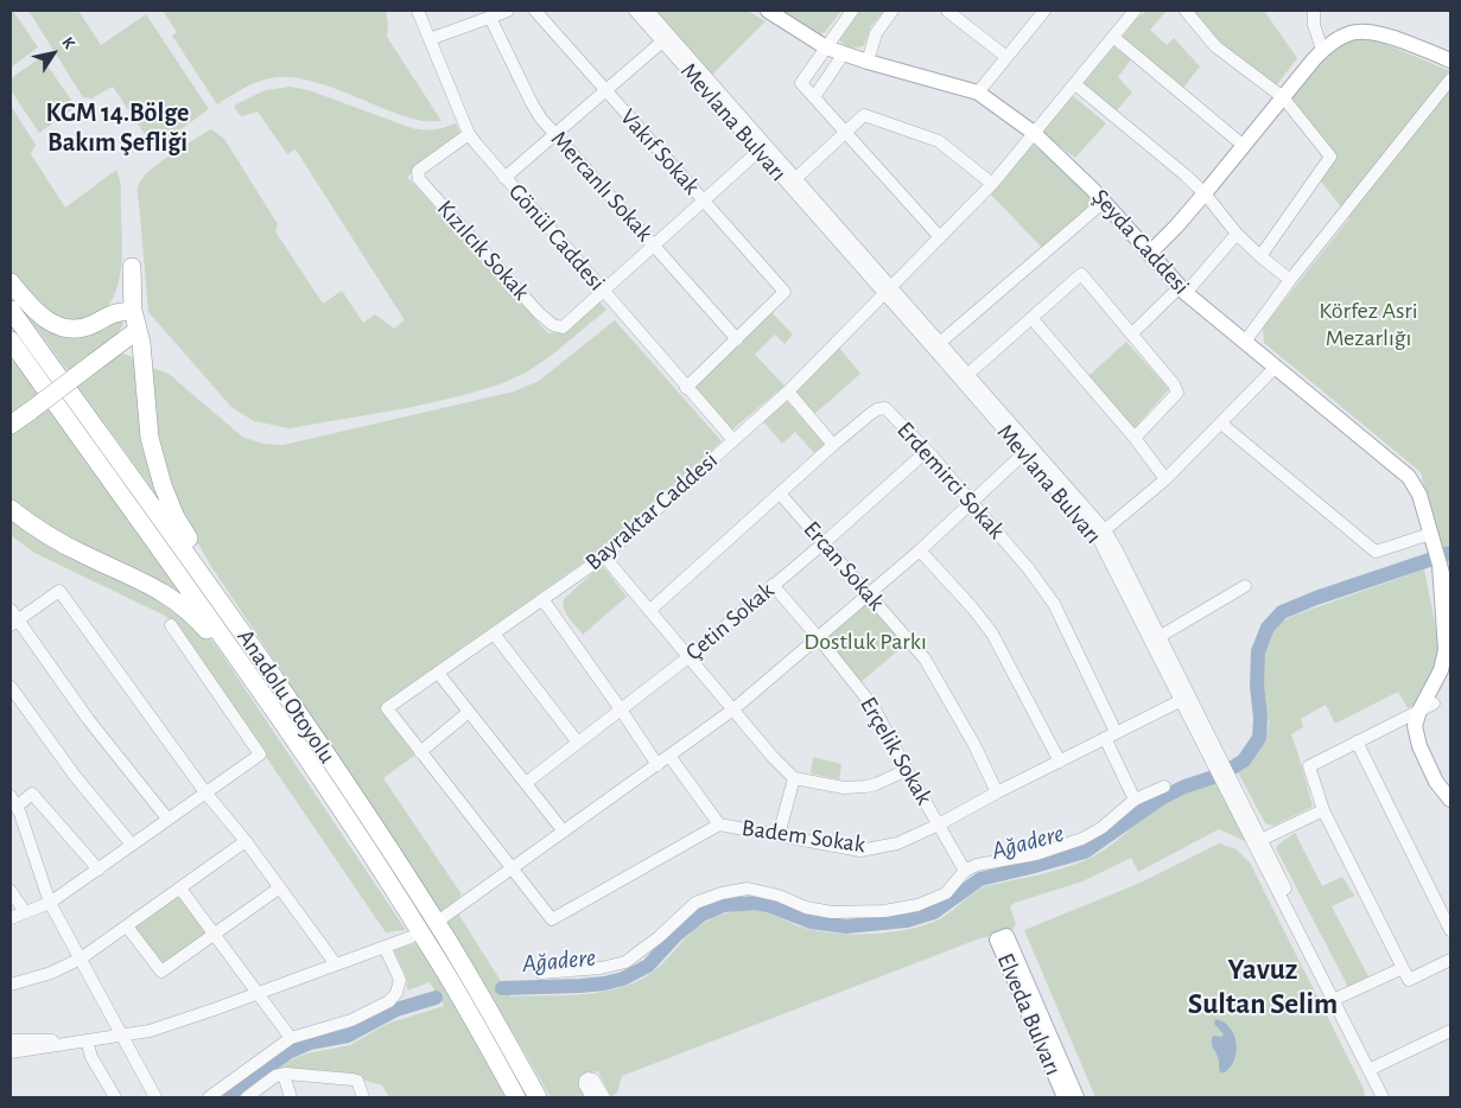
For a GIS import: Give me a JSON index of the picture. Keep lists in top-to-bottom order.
{
  "streets": {
    "highway": ["Anadolu Otoyolu"],
    "main road": ["Şeyda Caddesi", "Elveda Bulvarı"],
    "street": [
      "Mevlana Bulvarı",
      "Vakıf Sokak",
      "Mercanlı Sokak",
      "Gönül Caddesi",
      "Kızılcık Sokak",
      "Erdemirci Sokak",
      "Bayraktar Caddesi",
      "Ercan Sokak",
      "Çetin Sokak",
      "Erçelik Sokak",
      "Badem Sokak"
    ]
  },
  "crossings": [
    ["Mevlana Bulvarı", "Bayraktar Caddesi"],
    ["Mevlana Bulvarı", "Badem Sokak"],
    ["Vakıf Sokak", "Mercanlı Sokak"],
    ["Gönül Caddesi", "Kızılcık Sokak"],
    ["Gönül Caddesi", "Bayraktar Caddesi"],
    ["Şeyda Caddesi", "Bayraktar Caddesi"],
    ["Erdemirci Sokak", "Ercan Sokak"],
    ["Erdemirci Sokak", "Çetin Sokak"],
    ["Erdemirci Sokak", "Badem Sokak"],
    ["Ercan Sokak", "Çetin Sokak"],
    ["Ercan Sokak", "Badem Sokak"],
    ["Çetin Sokak", "Erçelik Sokak"],
    ["Erçelik Sokak", "Badem Sokak"]
  ],
  "districts": ["KGM 14.Bölge Bakım Şefliği", "Yavuz Sultan Selim"],
  "water": ["Ağadere"],
  "parks": ["Körfez Asri Mezarlığı", "Dostluk Parkı"],
  "north": "top right"
}
